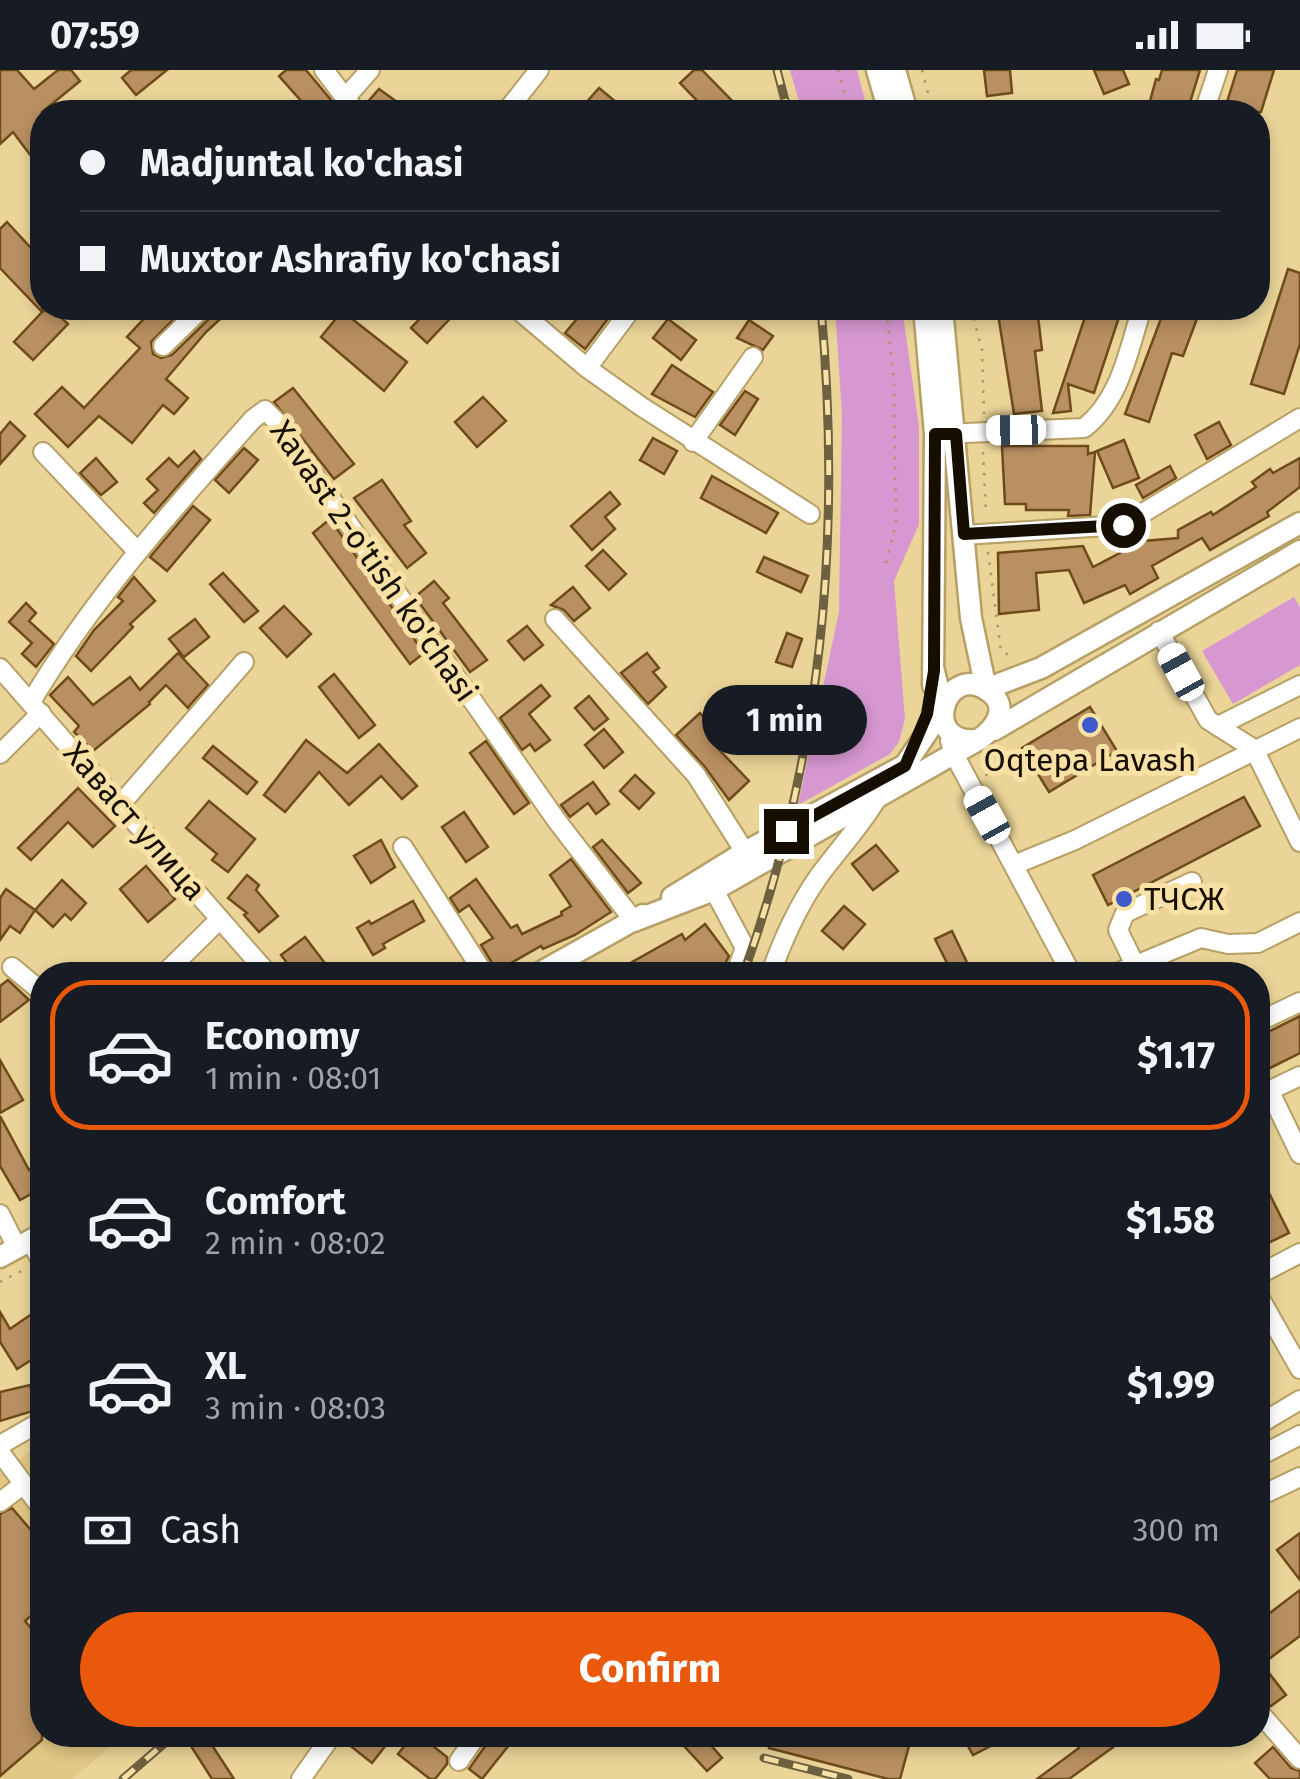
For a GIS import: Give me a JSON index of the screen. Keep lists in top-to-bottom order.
{
  "streets": {
    "street": ["Xavast 2-o'tish ko'chasi", "Хаваст улица"]
  },
  "crossings": [
    ["Xavast 2-o'tish ko'chasi", "Хаваст улица"]
  ],
  "places": ["Oqtepa Lavash", "ТЧСЖ"],
  "page": {
    "status": "07:59",
    "banner": ["Madjuntal ko'chasi", "Muxtor Ashrafiy ko'chasi"],
    "bubble": "1 min",
    "list": [
      {
        "name": "Economy",
        "note": "1 min · 08:01",
        "value": "$1.17"
      },
      {
        "name": "Comfort",
        "note": "2 min · 08:02",
        "value": "$1.58"
      },
      {
        "name": "XL",
        "note": "3 min · 08:03",
        "value": "$1.99"
      }
    ],
    "pay": ["Cash", "300 m"],
    "buttons": "Confirm"
  }
}
